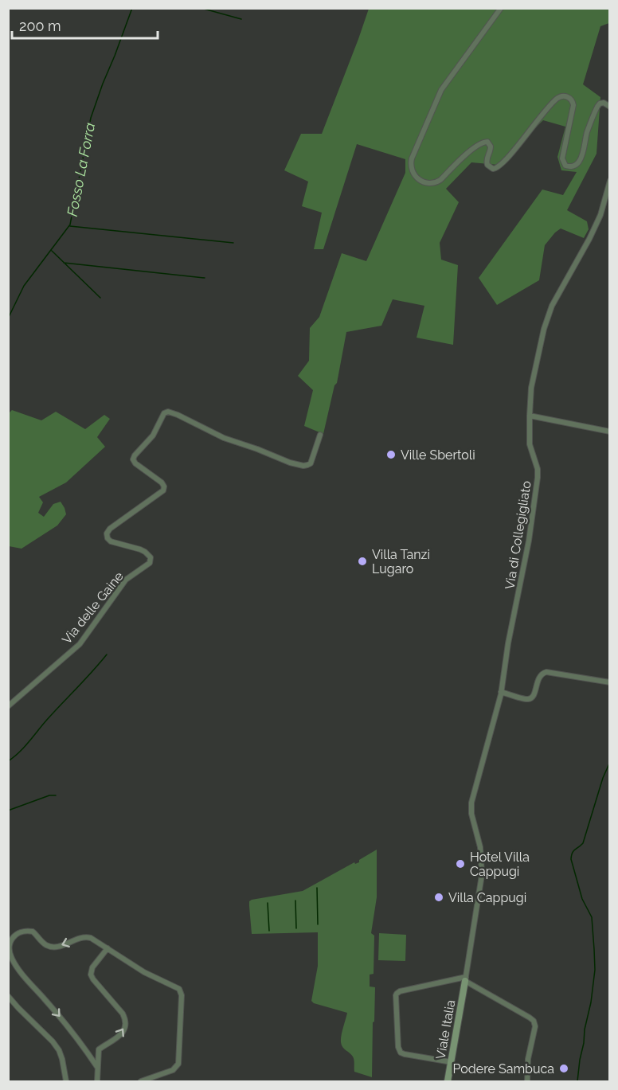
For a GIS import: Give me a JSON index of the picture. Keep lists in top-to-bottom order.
{
  "streets": {
    "street": ["Via di Collegigliato", "Via delle Gaine", "Viale Italia"]
  },
  "crossings": [
    ["Via di Collegigliato", "Viale Italia"]
  ],
  "water": ["Fosso La Forra"],
  "places": [
    "Ville Sbertoli",
    "Villa Tanzi Lugaro",
    "Hotel Villa Cappugi",
    "Villa Cappugi",
    "Podere Sambuca"
  ],
  "scale_bar": "200 m"
}
